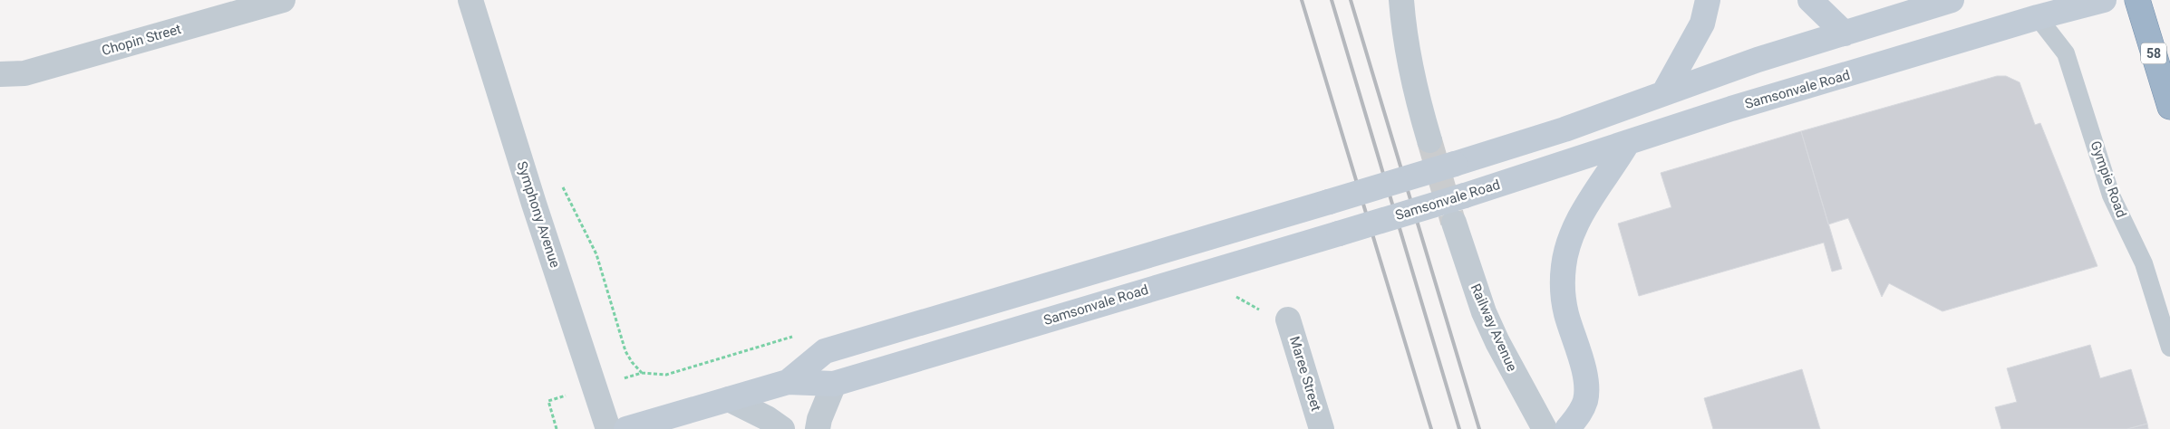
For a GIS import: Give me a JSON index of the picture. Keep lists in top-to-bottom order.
{
  "streets": {
    "highway": ["58"],
    "main road": ["Samsonvale Road"],
    "street": [
      "Chopin Street",
      "Symphony Avenue",
      "Railway Avenue",
      "Maree Street"
    ],
    "lane": ["Gympie Road"]
  },
  "crossings": [
    ["Samsonvale Road", "Gympie Road"]
  ]
}
